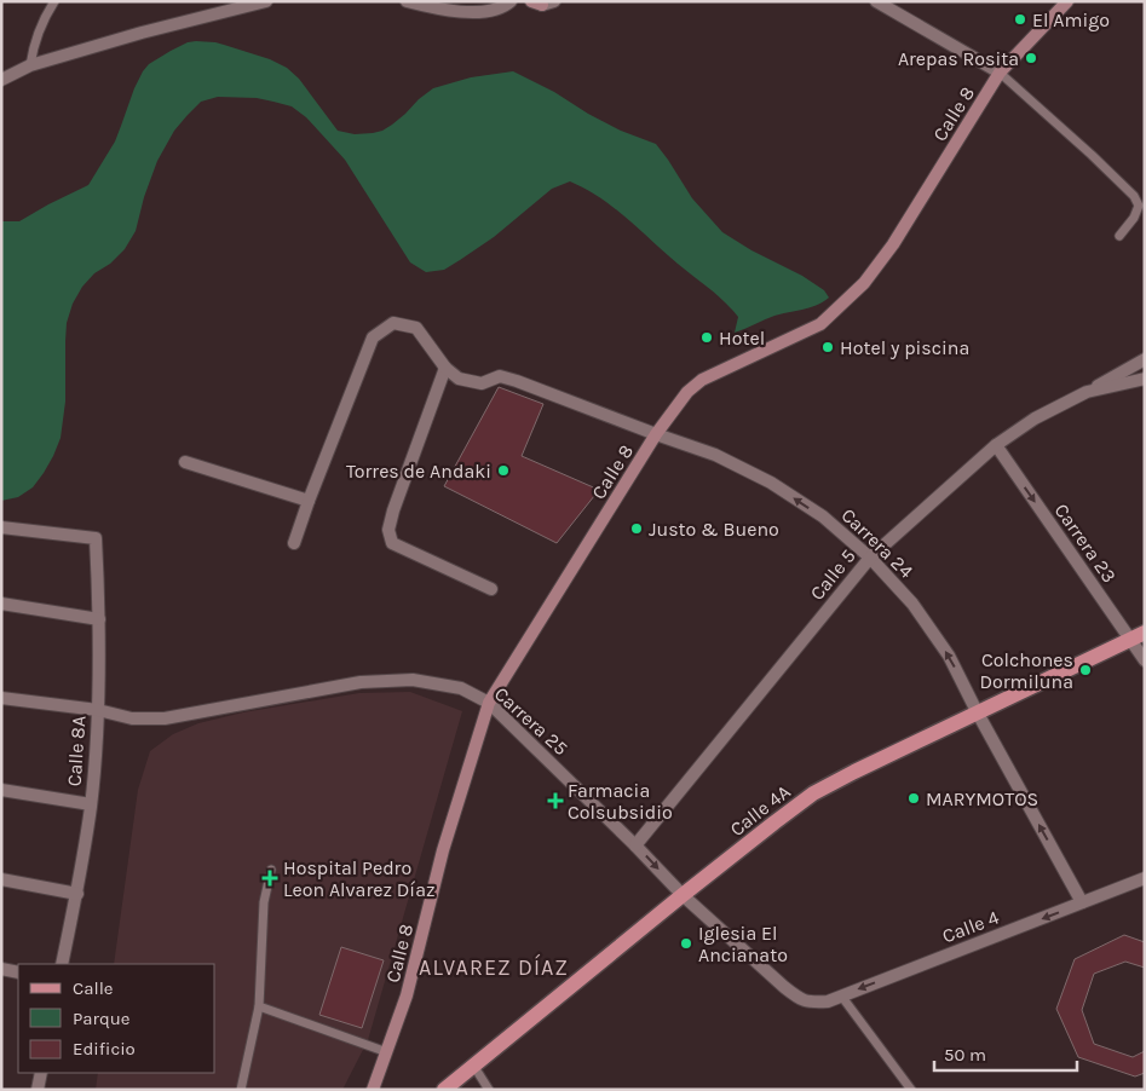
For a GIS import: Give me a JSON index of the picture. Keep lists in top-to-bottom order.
{
  "streets": {
    "main road": ["Calle 8", "Calle 4A"],
    "street": [
      "Carrera 24",
      "Carrera 23",
      "Calle 5",
      "Carrera 25",
      "Calle 8A",
      "Calle 4"
    ]
  },
  "crossings": [
    ["Calle 8", "Carrera 24"],
    ["Calle 8", "Carrera 25"],
    ["Carrera 24", "Calle 5"],
    ["Carrera 24", "Calle 4A"],
    ["Carrera 24", "Calle 4"],
    ["Carrera 23", "Calle 5"],
    ["Carrera 23", "Calle 4A"],
    ["Calle 5", "Carrera 25"],
    ["Carrera 25", "Calle 8A"],
    ["Carrera 25", "Calle 4A"],
    ["Carrera 25", "Calle 4"]
  ],
  "one_way": ["Carrera 24", "Carrera 23", "Calle 4"],
  "districts": ["ALVAREZ DÍAZ"],
  "places": {
    "other": [
      "El Amigo",
      "Arepas Rosita",
      "Hotel",
      "Hotel y piscina",
      "Torres de Andaki",
      "Justo & Bueno",
      "Colchones Dormiluna",
      "MARYMOTOS",
      "Iglesia El Ancianato"
    ],
    "health": ["Farmacia Colsubsidio", "Hospital Pedro Leon Alvarez Díaz"]
  },
  "legend": ["Calle", "Parque", "Edificio"],
  "scale_bar": "50 m"
}
